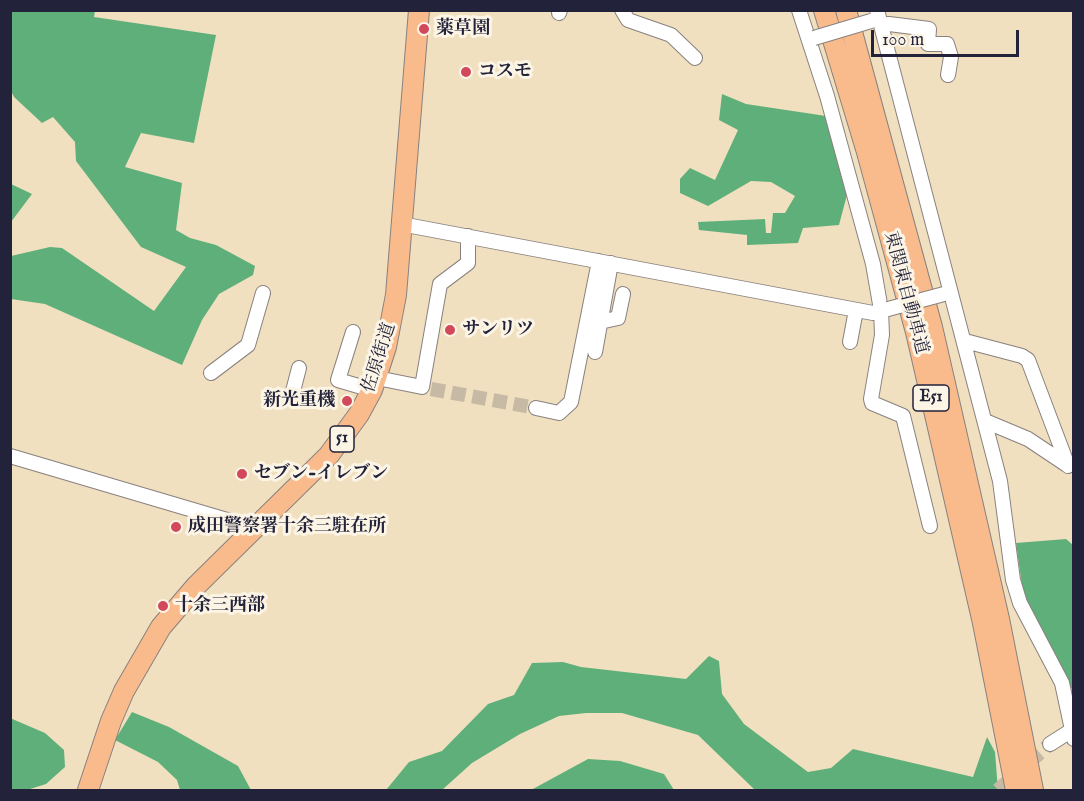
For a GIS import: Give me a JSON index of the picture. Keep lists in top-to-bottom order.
{
  "streets": {
    "highway": [
      "東関東自動車道",
      "佐原街道",
      "E51",
      "51"
    ]
  },
  "places": [
    "薬草園",
    "コスモ",
    "サンリツ",
    "新光重機",
    "セブン-イレブン",
    "成田警察署十余三駐在所",
    "十余三西部"
  ],
  "scale_bar": "100 m"
}
